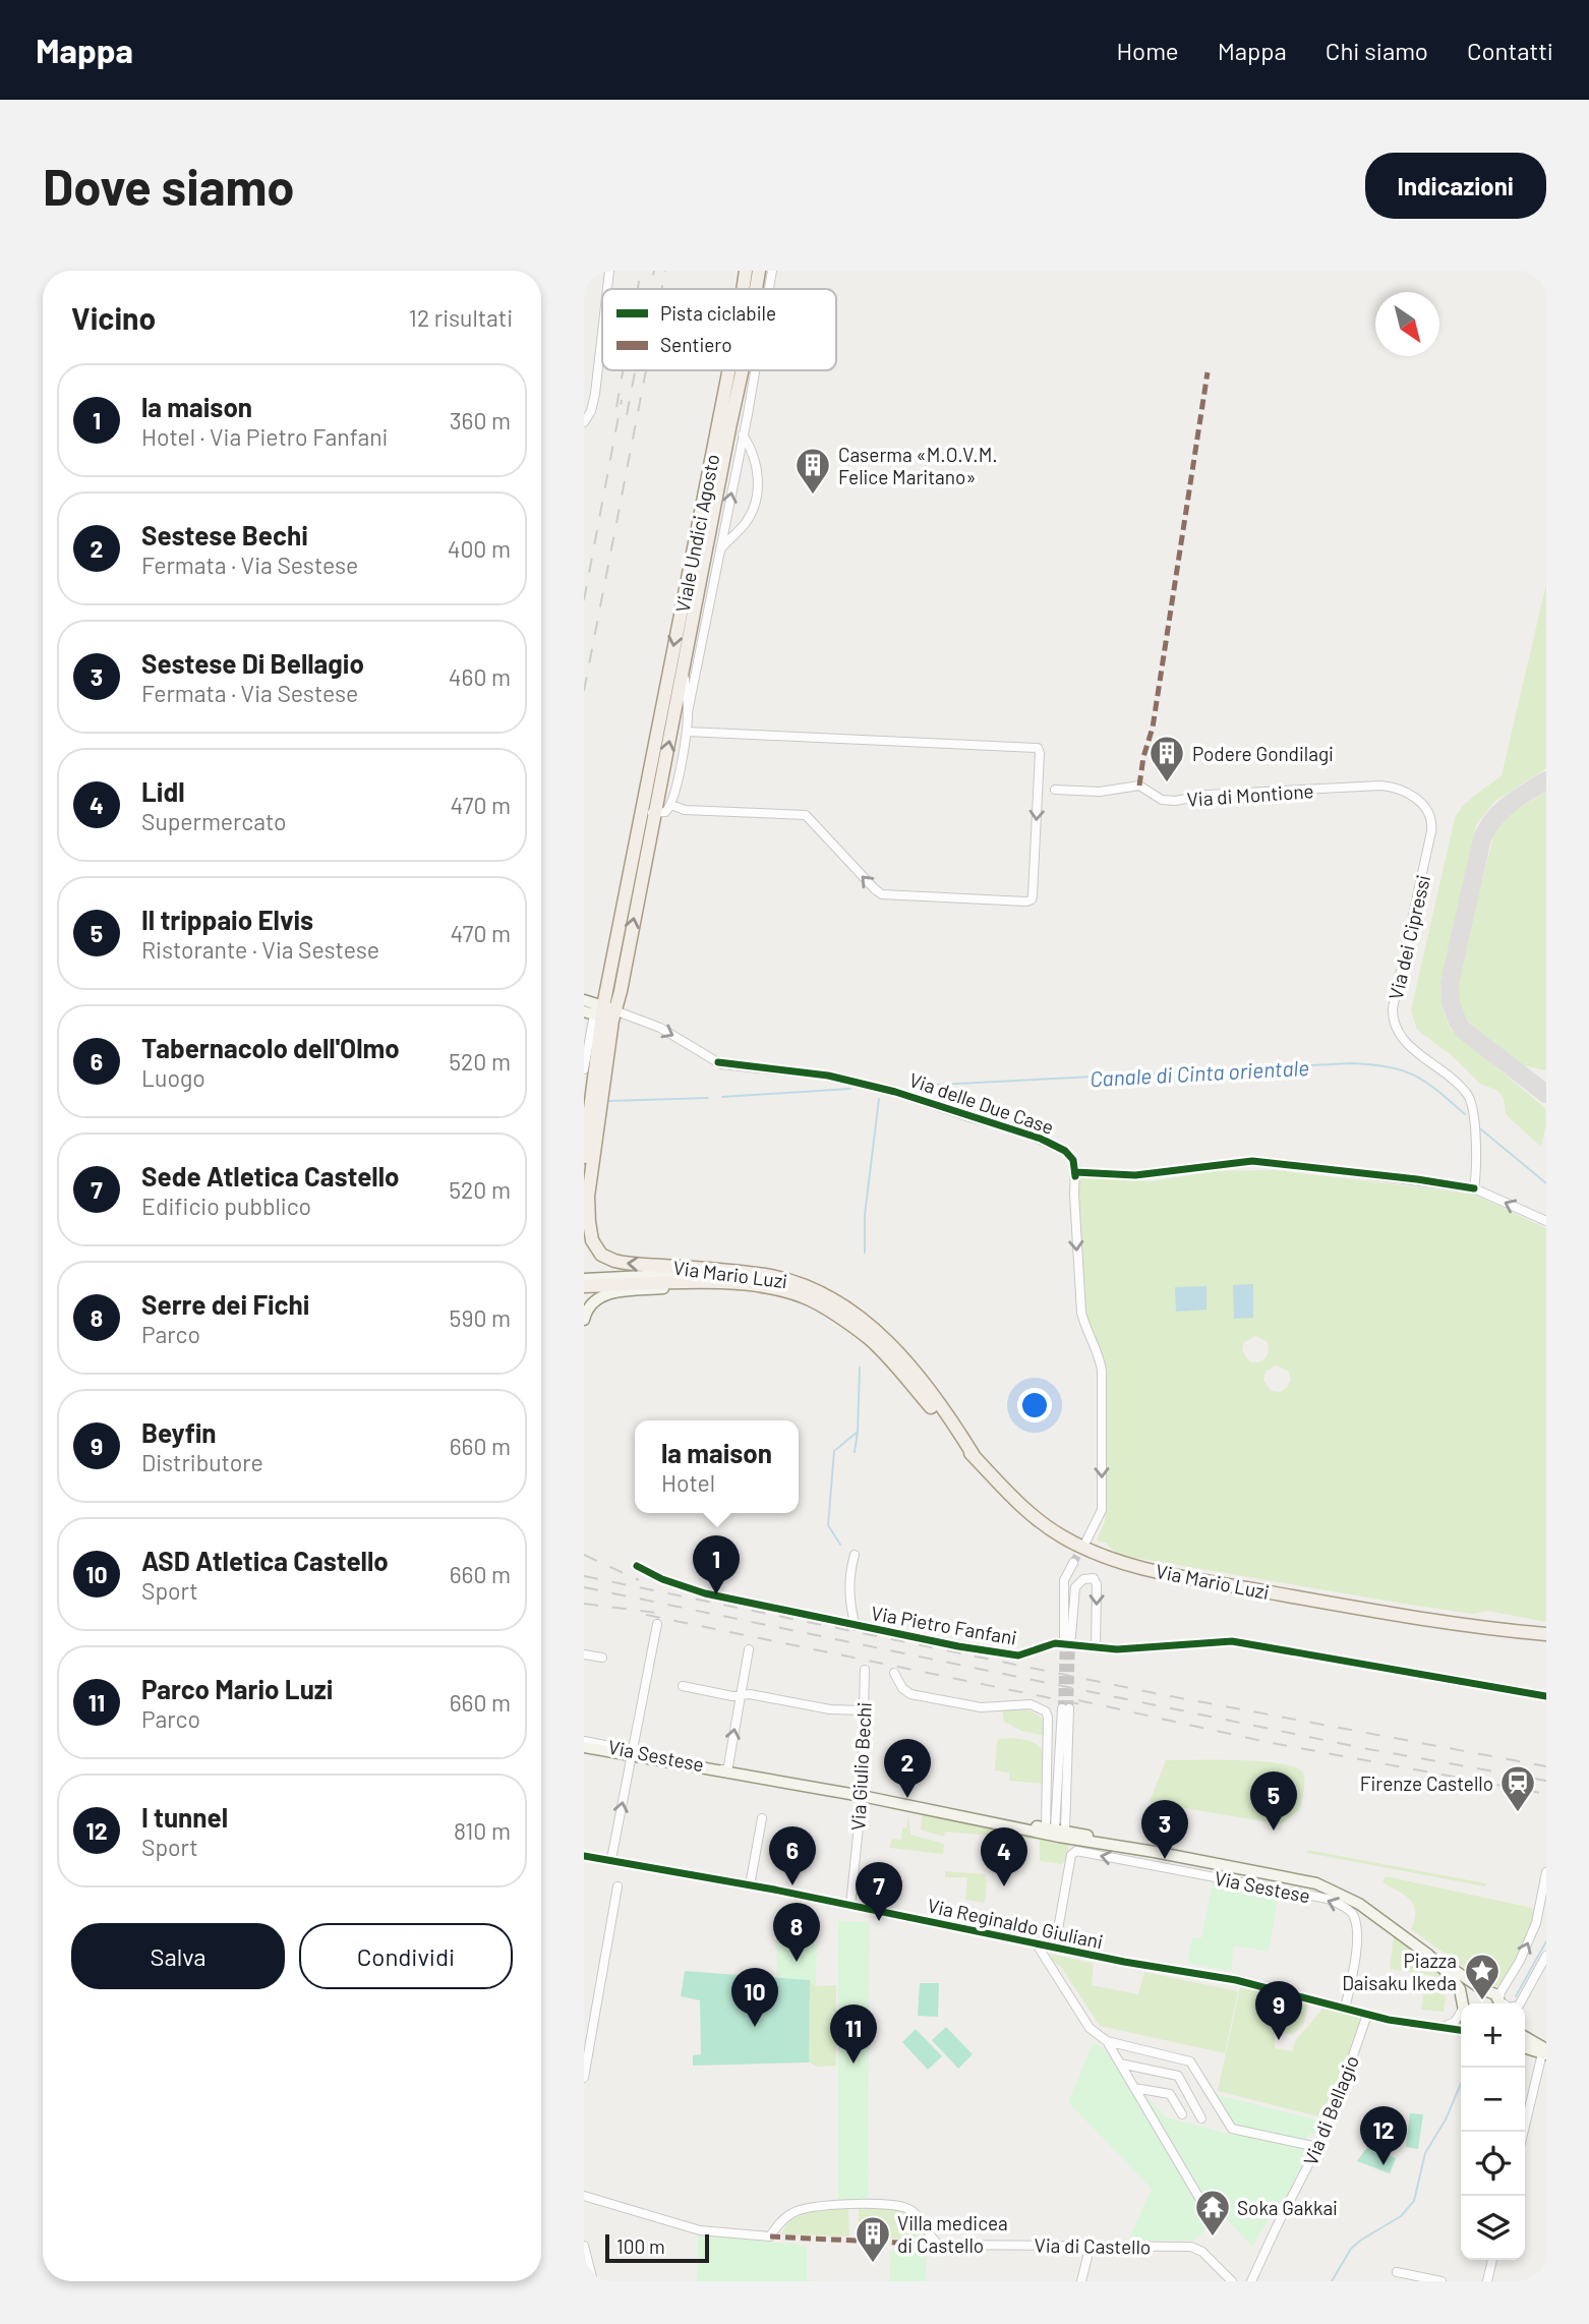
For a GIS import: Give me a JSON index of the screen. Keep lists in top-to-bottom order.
{
  "streets": {
    "main road": ["Viale Undici Agosto", "Via Mario Luzi", "Via Sestese"],
    "street": [
      "Via di Montione",
      "Via dei Cipressi",
      "Via delle Due Case",
      "Via Pietro Fanfani",
      "Via Giulio Bechi",
      "Via Reginaldo Giuliani",
      "Via di Bellagio",
      "Via di Castello"
    ]
  },
  "crossings": [
    ["Viale Undici Agosto", "Via delle Due Case"],
    ["Viale Undici Agosto", "Via Mario Luzi"],
    ["Via di Montione", "Via dei Cipressi"],
    ["Via Sestese", "Via Giulio Bechi"],
    ["Via Sestese", "Via Reginaldo Giuliani"],
    ["Via Giulio Bechi", "Via Reginaldo Giuliani"],
    ["Via Reginaldo Giuliani", "Via di Bellagio"]
  ],
  "one_way": ["Via delle Due Case"],
  "water": ["Canale di Cinta orientale"],
  "places": {
    "building": ["Caserma «M.O.V.M. Felice Maritano»", "Podere Gondilagi", "Villa medicea di Castello"],
    "station": ["Firenze Castello"],
    "place": ["Piazza Daisaku Ikeda"],
    "temple": ["Soka Gakkai"]
  },
  "legend": ["Pista ciclabile", "Sentiero"],
  "scale_bar": "100 m",
  "north": "bottom right",
  "page": {
    "header": "Mappa",
    "nav": [
      "Home",
      "Mappa",
      "Chi siamo",
      "Contatti"
    ],
    "buttons": [
      "Indicazioni",
      ["Salva", "Condividi"]
    ],
    "title": "Dove siamo",
    "heading": ["Vicino", "12 risultati"],
    "list": [
      {
        "mark": "1",
        "name": "la maison",
        "note": "Hotel · Via Pietro Fanfani",
        "value": "360 m"
      },
      {
        "mark": "2",
        "name": "Sestese Bechi",
        "note": "Fermata · Via Sestese",
        "value": "400 m"
      },
      {
        "mark": "3",
        "name": "Sestese Di Bellagio",
        "note": "Fermata · Via Sestese",
        "value": "460 m"
      },
      {
        "mark": "4",
        "name": "Lidl",
        "note": "Supermercato",
        "value": "470 m"
      },
      {
        "mark": "5",
        "name": "Il trippaio Elvis",
        "note": "Ristorante · Via Sestese",
        "value": "470 m"
      },
      {
        "mark": "6",
        "name": "Tabernacolo dell'Olmo",
        "note": "Luogo",
        "value": "520 m"
      },
      {
        "mark": "7",
        "name": "Sede Atletica Castello",
        "note": "Edificio pubblico",
        "value": "520 m"
      },
      {
        "mark": "8",
        "name": "Serre dei Fichi",
        "note": "Parco",
        "value": "590 m"
      },
      {
        "mark": "9",
        "name": "Beyfin",
        "note": "Distributore",
        "value": "660 m"
      },
      {
        "mark": "10",
        "name": "ASD Atletica Castello",
        "note": "Sport",
        "value": "660 m"
      },
      {
        "mark": "11",
        "name": "Parco Mario Luzi",
        "note": "Parco",
        "value": "660 m"
      },
      {
        "mark": "12",
        "name": "I tunnel",
        "note": "Sport",
        "value": "810 m"
      }
    ],
    "popup": ["la maison", "Hotel"],
    "pins": [
      "1",
      "2",
      "5",
      "3",
      "6",
      "4",
      "7",
      "8",
      "10",
      "9",
      "11",
      "12"
    ],
    "map_buttons": ["+", "−"],
    "scale": "100 m"
  }
}
